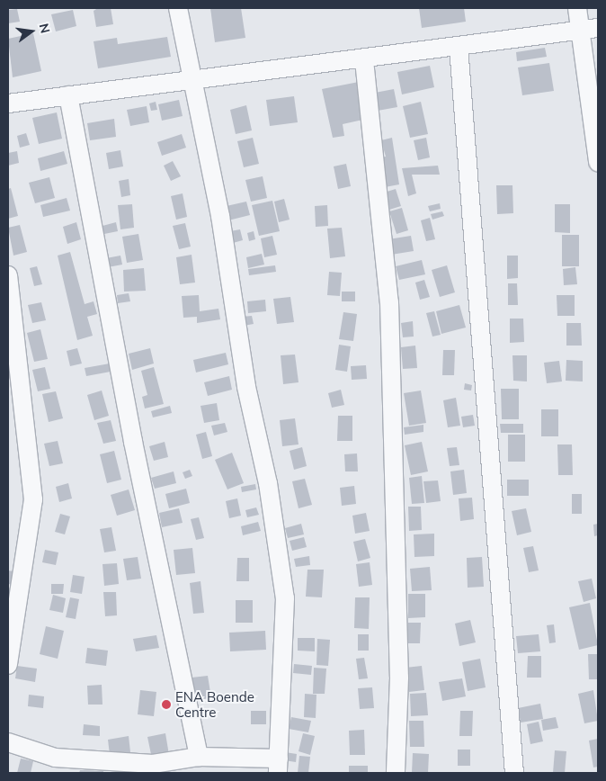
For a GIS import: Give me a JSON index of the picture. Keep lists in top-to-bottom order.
{
  "places": ["ENA Boende Centre"],
  "north": "right"
}
